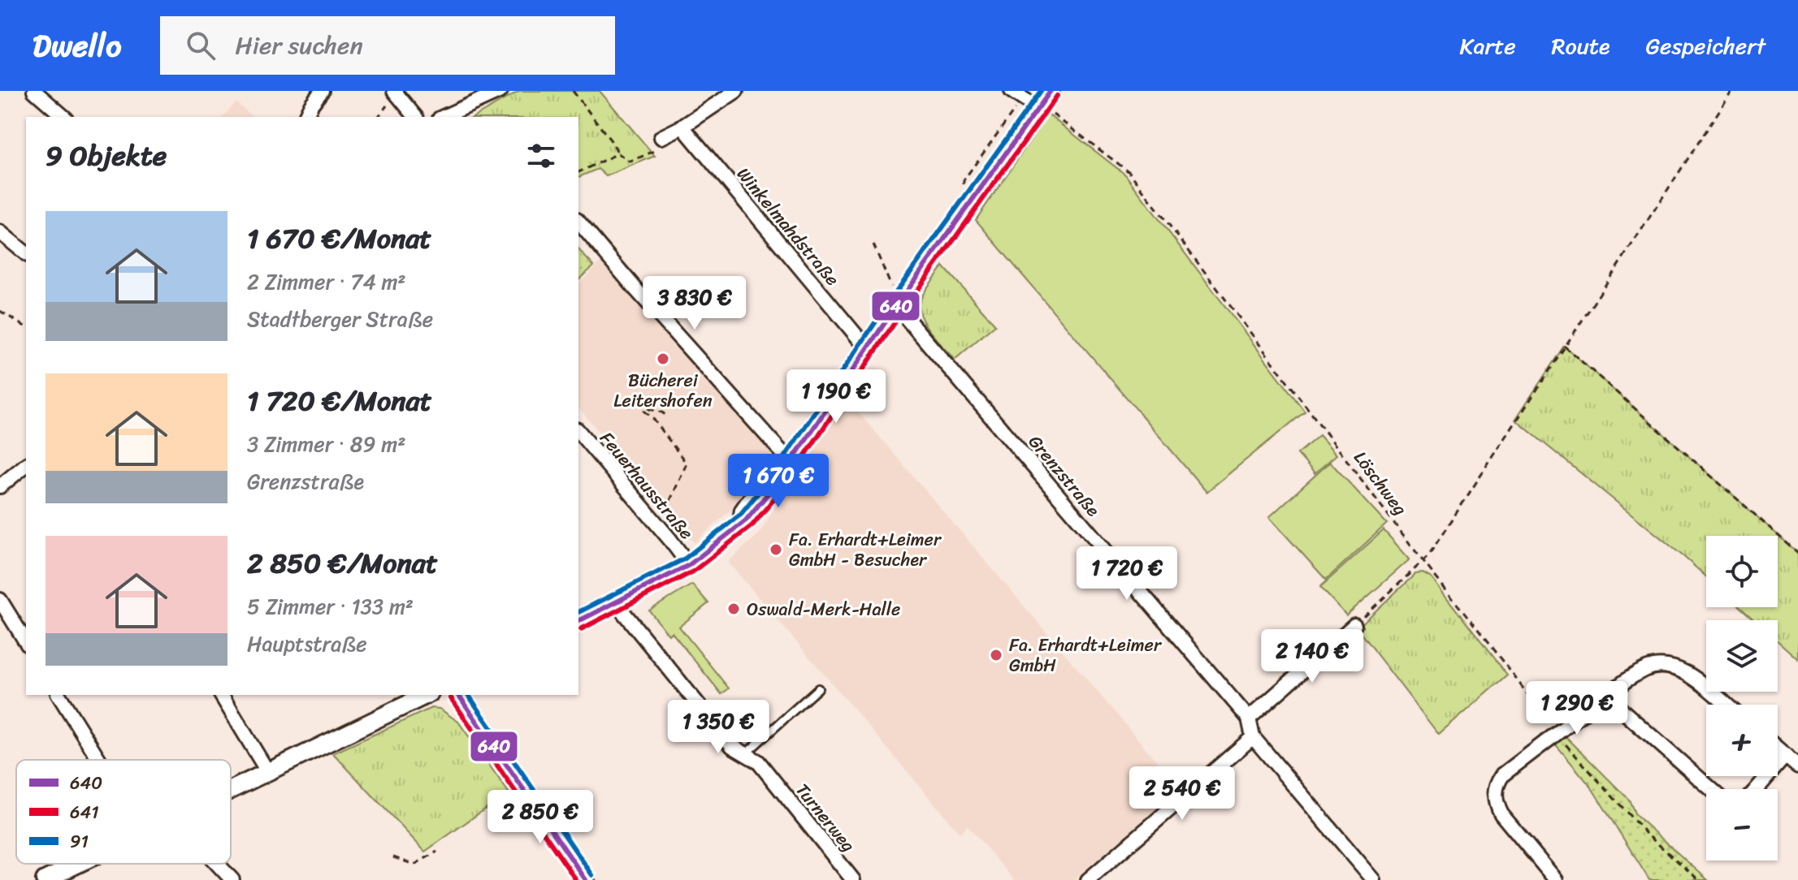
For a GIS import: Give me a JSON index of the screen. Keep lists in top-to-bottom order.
{
  "streets": {
    "street": [
      "Winkelmahdstraße",
      "Grenzstraße",
      "Feuerhausstraße",
      "Turnerweg"
    ],
    "path": ["Löschweg"]
  },
  "places": [
    "Bücherei Leitershofen",
    "Fa. Erhardt+Leimer GmbH - Besucher",
    "Oswald-Merk-Halle",
    "Fa. Erhardt+Leimer GmbH"
  ],
  "lines": ["transit line 640", "transit line 91", "transit line 641"],
  "legend": ["640", "641", "91"],
  "page": {
    "header": "Dwello",
    "search": "Hier suchen",
    "nav": ["Karte", "Route", "Gespeichert"],
    "heading": "9 Objekte",
    "list": [
      {
        "name": "1 670 €/Monat",
        "note": "2 Zimmer · 74 m² · Stadtberger Straße"
      },
      {
        "name": "1 720 €/Monat",
        "note": "3 Zimmer · 89 m² · Grenzstraße"
      },
      {
        "name": "2 850 €/Monat",
        "note": "5 Zimmer · 133 m² · Hauptstraße"
      }
    ],
    "price": [
      "3 830 €",
      "1 190 €",
      "1 670 €",
      "1 720 €",
      "2 140 €",
      "1 290 €",
      "1 350 €",
      "2 540 €",
      "2 850 €"
    ],
    "map_buttons": ["+", "−"]
  }
}
